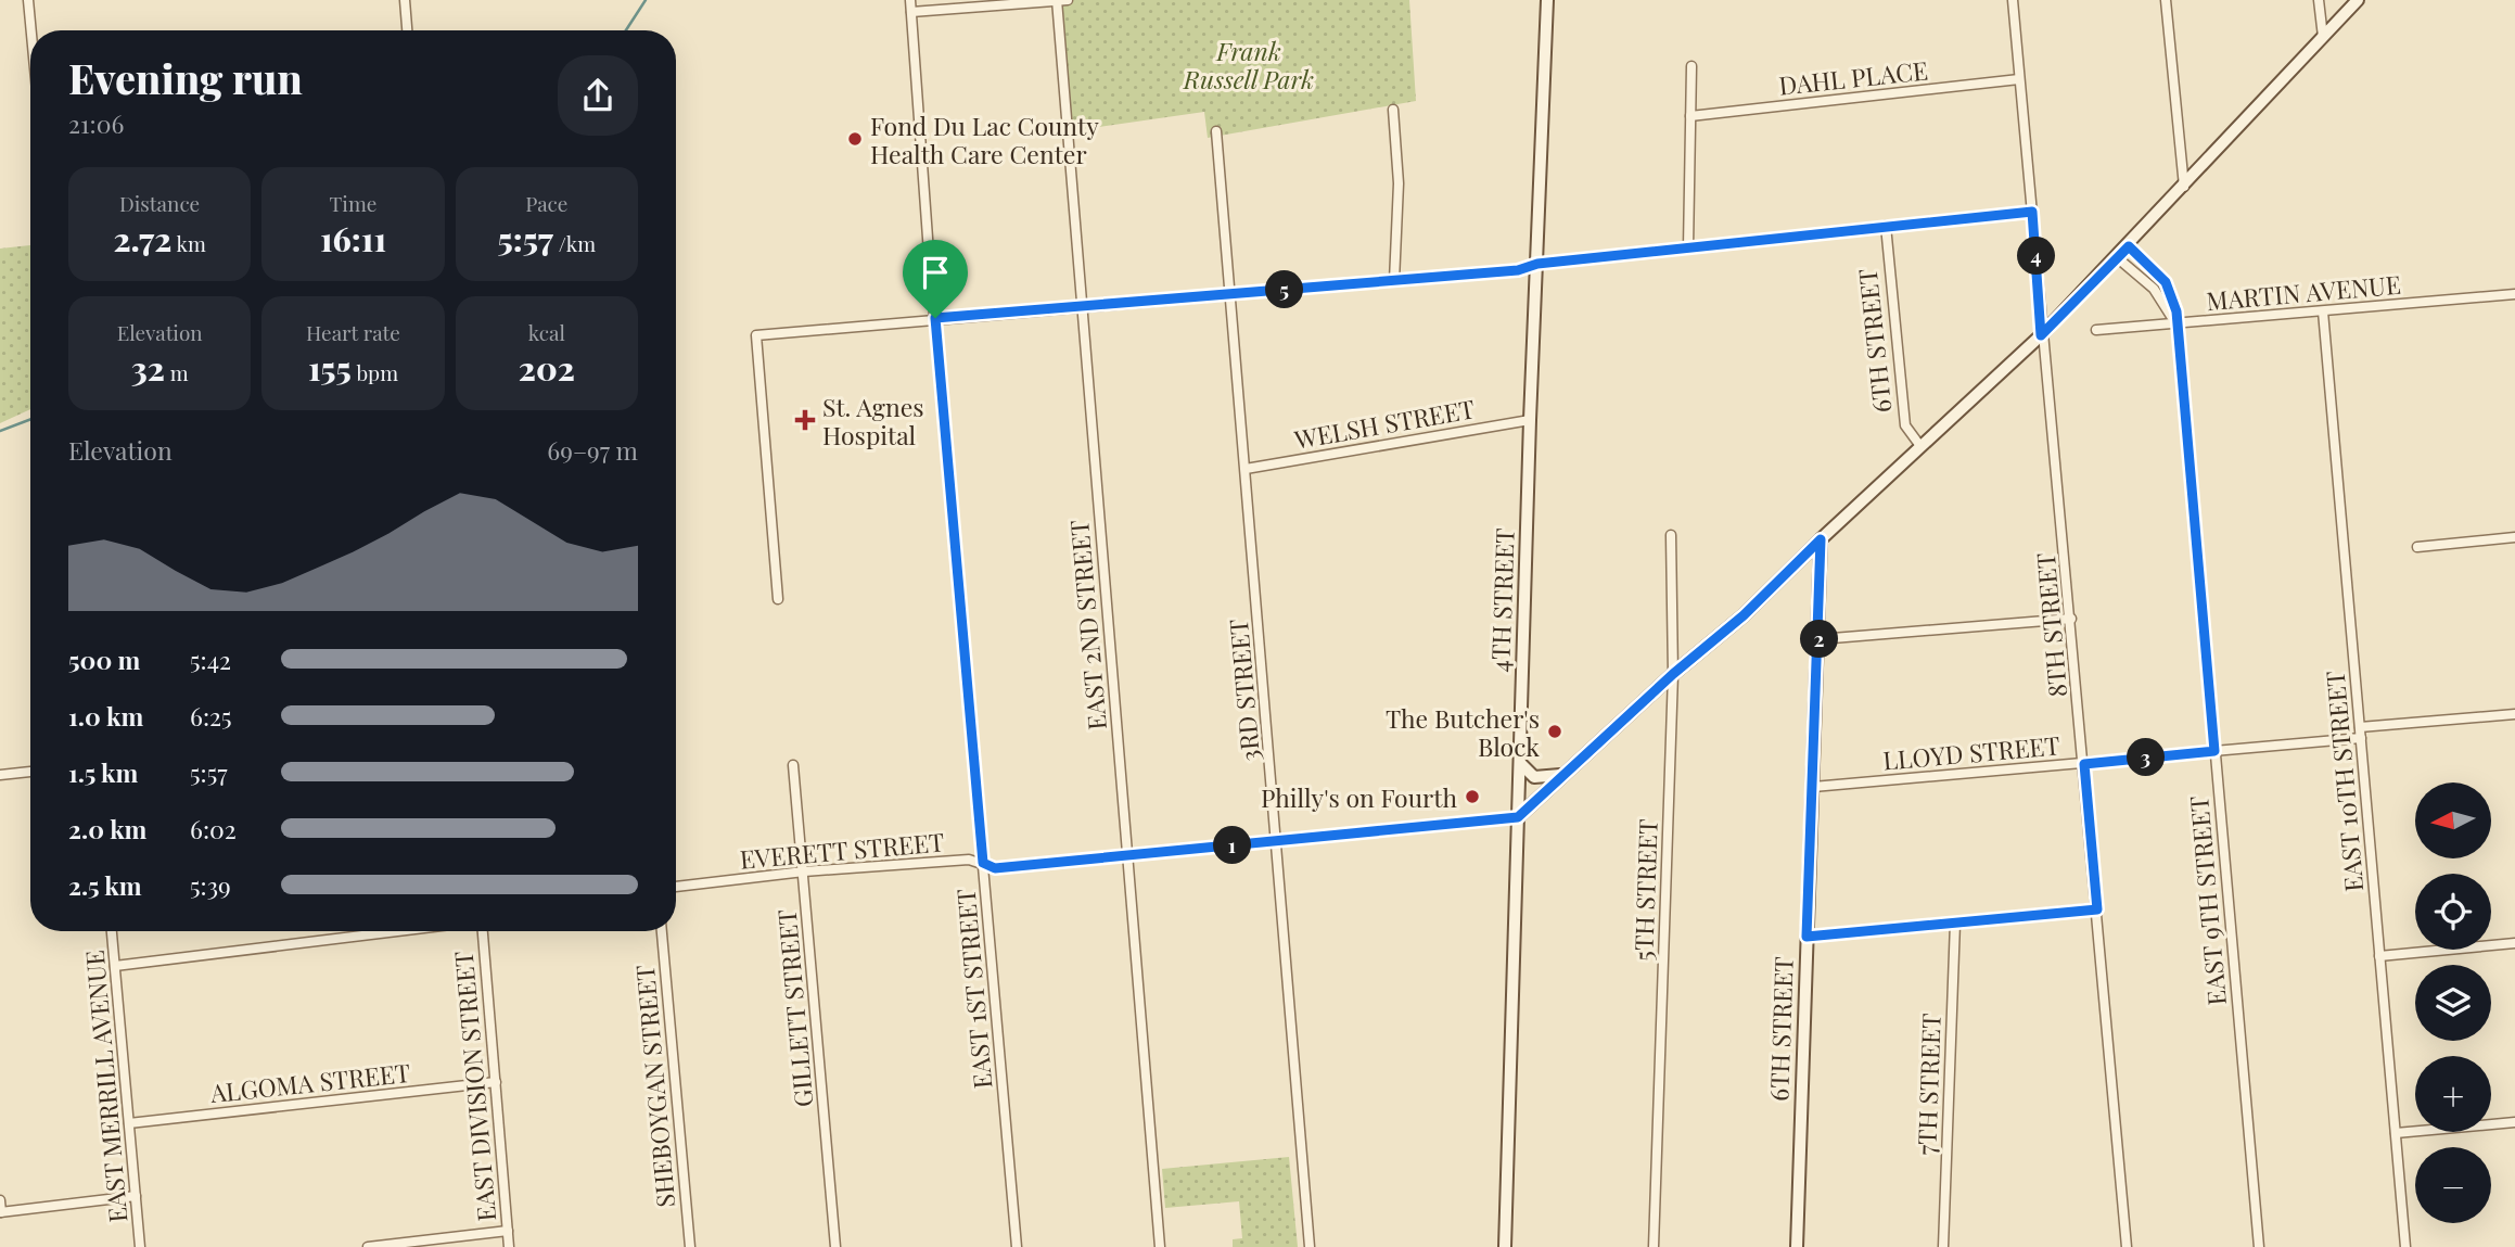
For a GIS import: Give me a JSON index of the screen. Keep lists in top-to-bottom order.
{
  "streets": {
    "street": [
      "DAHL PLACE",
      "MARTIN AVENUE",
      "6TH STREET",
      "WELSH STREET",
      "4TH STREET",
      "EAST 2ND STREET",
      "8TH STREET",
      "3RD STREET",
      "LLOYD STREET",
      "EAST 10TH STREET",
      "EVERETT STREET",
      "5TH STREET",
      "EAST 9TH STREET",
      "EAST 1ST STREET",
      "GILLETT STREET",
      "ALGOMA STREET",
      "7TH STREET",
      "EAST MERRILL AVENUE",
      "EAST DIVISION STREET",
      "SHEBOYGAN STREET"
    ]
  },
  "crossings": [
    ["DAHL PLACE", "8TH STREET"],
    ["MARTIN AVENUE", "EAST 10TH STREET"],
    ["MARTIN AVENUE", "EAST 9TH STREET"],
    ["6TH STREET", "LLOYD STREET"],
    ["WELSH STREET", "4TH STREET"],
    ["WELSH STREET", "3RD STREET"],
    ["4TH STREET", "EVERETT STREET"],
    ["EAST 2ND STREET", "EVERETT STREET"],
    ["8TH STREET", "LLOYD STREET"],
    ["3RD STREET", "EVERETT STREET"],
    ["LLOYD STREET", "EAST 10TH STREET"],
    ["LLOYD STREET", "EAST 9TH STREET"],
    ["EVERETT STREET", "EAST 1ST STREET"],
    ["EVERETT STREET", "GILLETT STREET"],
    ["ALGOMA STREET", "EAST MERRILL AVENUE"],
    ["ALGOMA STREET", "EAST DIVISION STREET"]
  ],
  "parks": ["Frank Russell Park"],
  "places": {
    "other": ["Fond Du Lac County Health Care Center", "The Butcher's Block", "Philly's on Fourth"],
    "health": ["St. Agnes Hospital"]
  },
  "north": "left",
  "page": {
    "heading": ["Evening run", "21:06"],
    "stats": [
      ["Distance", "2.72 km"],
      ["Time", "16:11"],
      ["Pace", "5:57 /km"],
      ["Elevation", "32 m"],
      ["Heart rate", "155 bpm"],
      ["kcal", "202"]
    ],
    "pins": [
      "4",
      "5",
      "2",
      "3",
      "1"
    ],
    "chart": ["Elevation", "69–97 m"],
    "list": [
      {
        "name": "500 m",
        "note": "5:42"
      },
      {
        "name": "1.0 km",
        "note": "6:25"
      },
      {
        "name": "1.5 km",
        "note": "5:57"
      },
      {
        "name": "2.0 km",
        "note": "6:02"
      },
      {
        "name": "2.5 km",
        "note": "5:39"
      }
    ],
    "map_buttons": ["+", "−"]
  }
}
